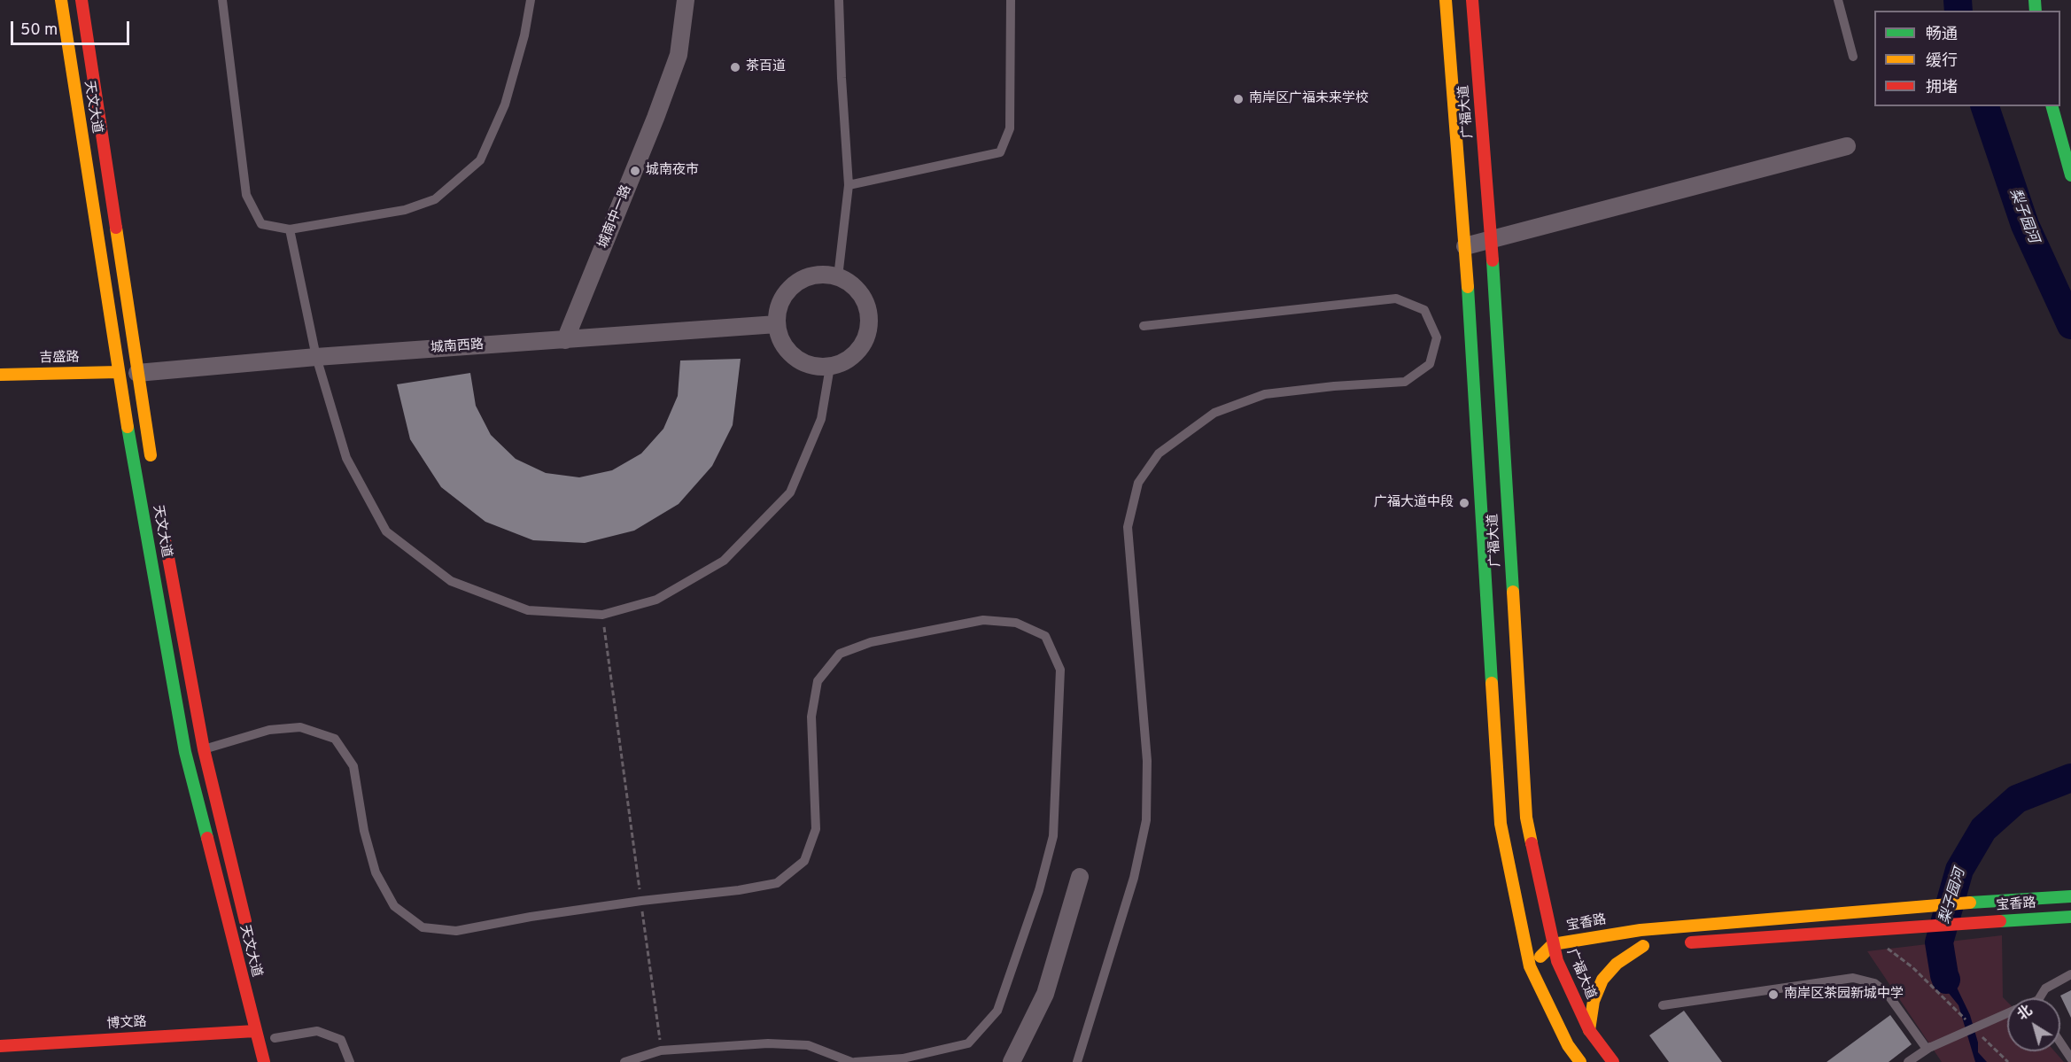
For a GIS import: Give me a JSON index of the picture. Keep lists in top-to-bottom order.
{
  "streets": {
    "main road": [
      "天文大道",
      "广福大道",
      "吉盛路",
      "宝香路",
      "博文路"
    ],
    "street": ["城南中一路", "城南西路"]
  },
  "crossings": [
    ["天文大道", "城南西路"],
    ["天文大道", "吉盛路"],
    ["天文大道", "博文路"],
    ["广福大道", "宝香路"],
    ["城南中一路", "城南西路"]
  ],
  "water": ["梨子园河"],
  "places": [
    "茶百道",
    "南岸区广福未来学校",
    "城南夜市",
    "广福大道中段",
    "南岸区茶园新城中学"
  ],
  "legend": ["畅通", "缓行", "拥堵"],
  "scale_bar": "50 m",
  "north": "top left"
}
